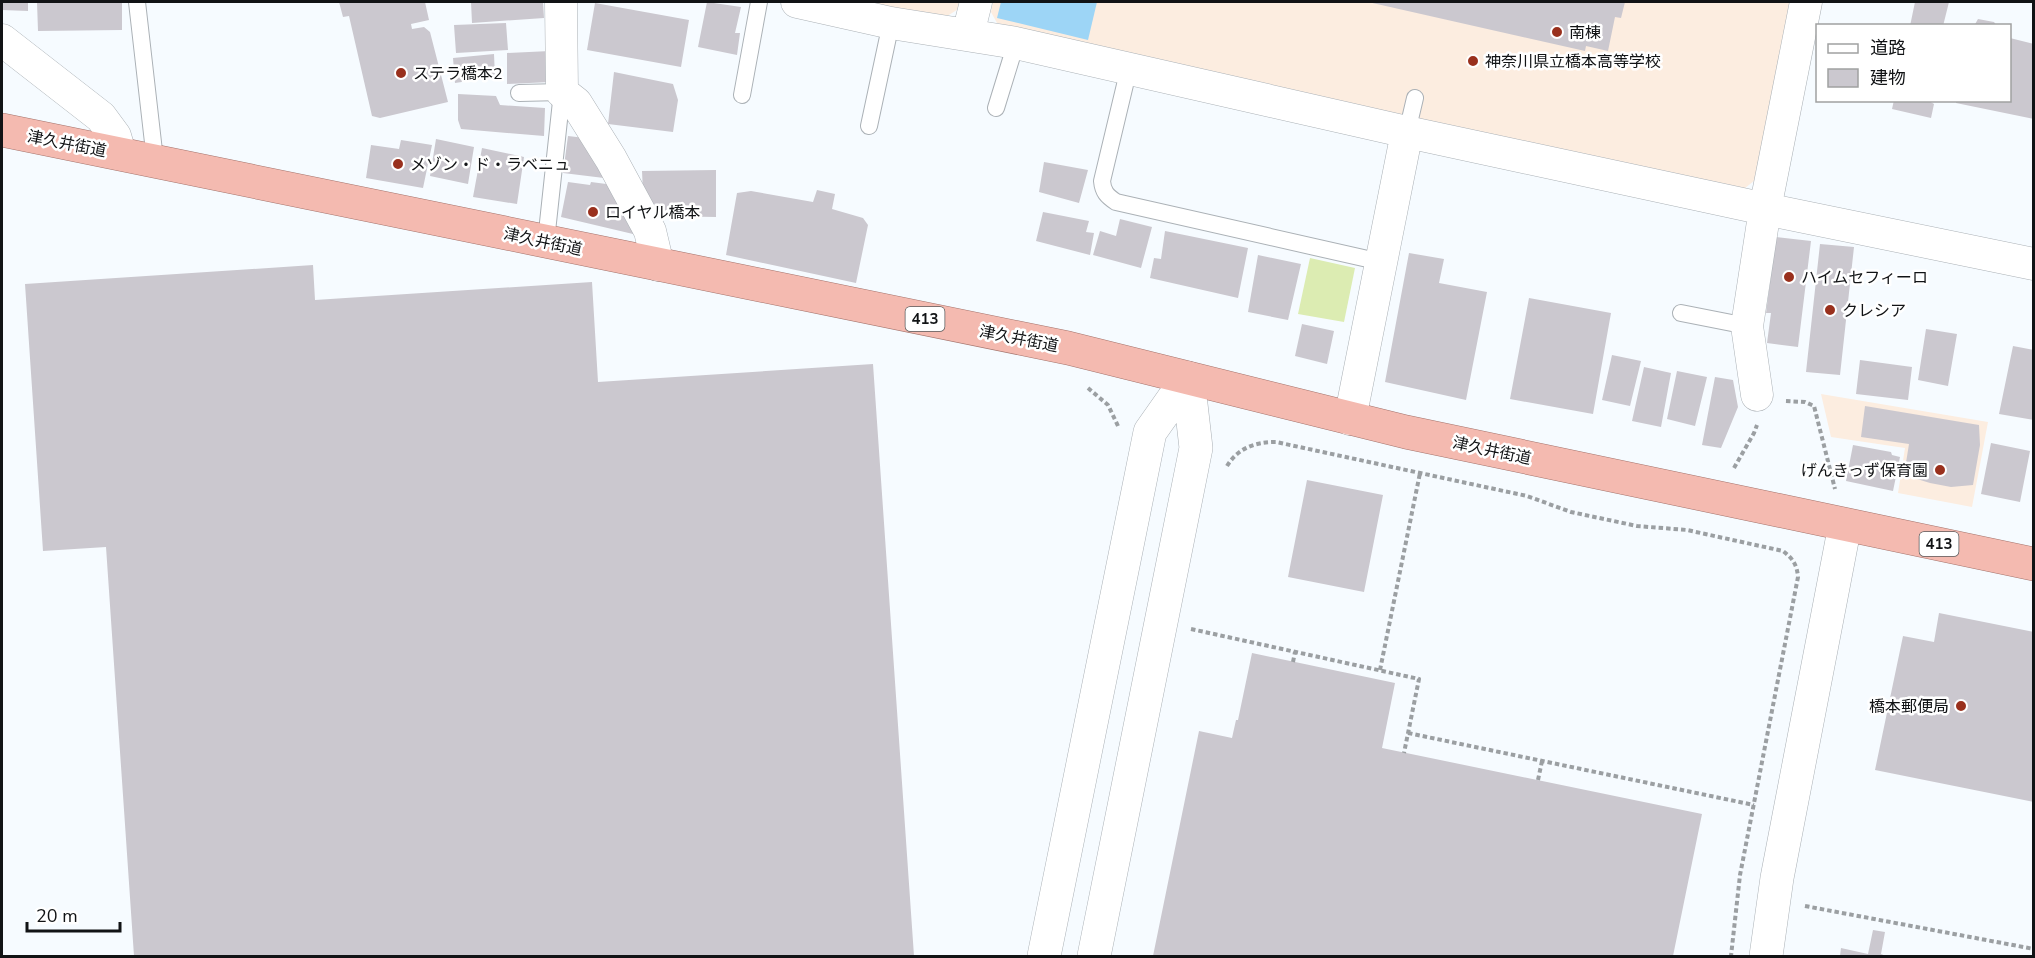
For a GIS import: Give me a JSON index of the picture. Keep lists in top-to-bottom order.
{
  "streets": {
    "highway": ["津久井街道", "413"]
  },
  "places": [
    "南棟",
    "神奈川県立橋本高等学校",
    "ステラ橋本2",
    "メゾン・ド・ラベニュ",
    "ロイヤル橋本",
    "ハイムセフィーロ",
    "クレシア",
    "げんきっず保育園",
    "橋本郵便局"
  ],
  "legend": ["道路", "建物"],
  "scale_bar": "20 m"
}
